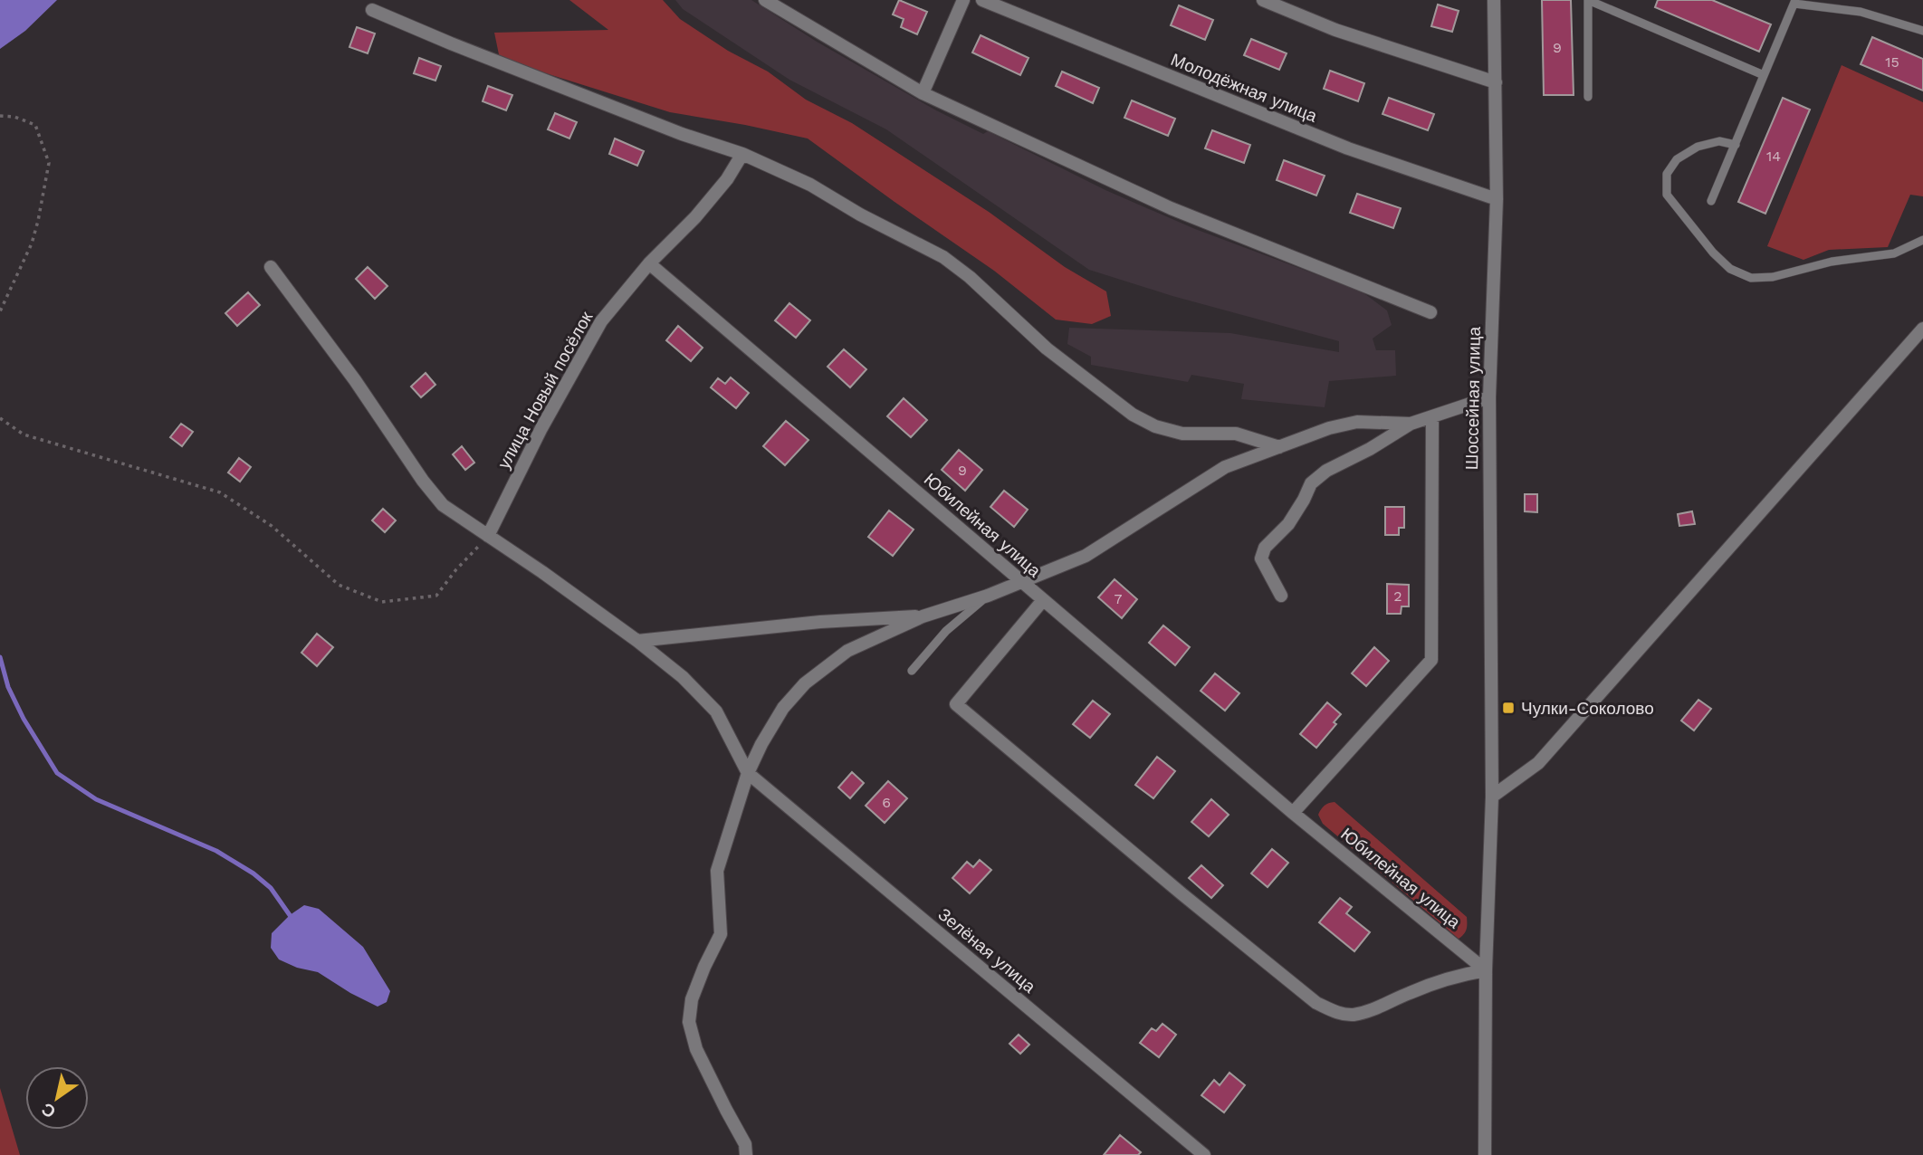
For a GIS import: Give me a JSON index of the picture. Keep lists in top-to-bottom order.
{
  "streets": {
    "street": [
      "Молодёжная улица",
      "улица Новый посёлок",
      "Шоссейная улица",
      "Юбилейная улица",
      "Зелёная улица"
    ]
  },
  "crossings": [
    ["Молодёжная улица", "Шоссейная улица"],
    ["улица Новый посёлок", "Юбилейная улица"],
    ["Шоссейная улица", "Юбилейная улица"]
  ],
  "places": {
    "transit": ["Чулки-Соколово"]
  },
  "house_numbers": [
    "9",
    "15",
    "14",
    "9",
    "2",
    "7",
    "6"
  ],
  "north": "bottom left"
}
